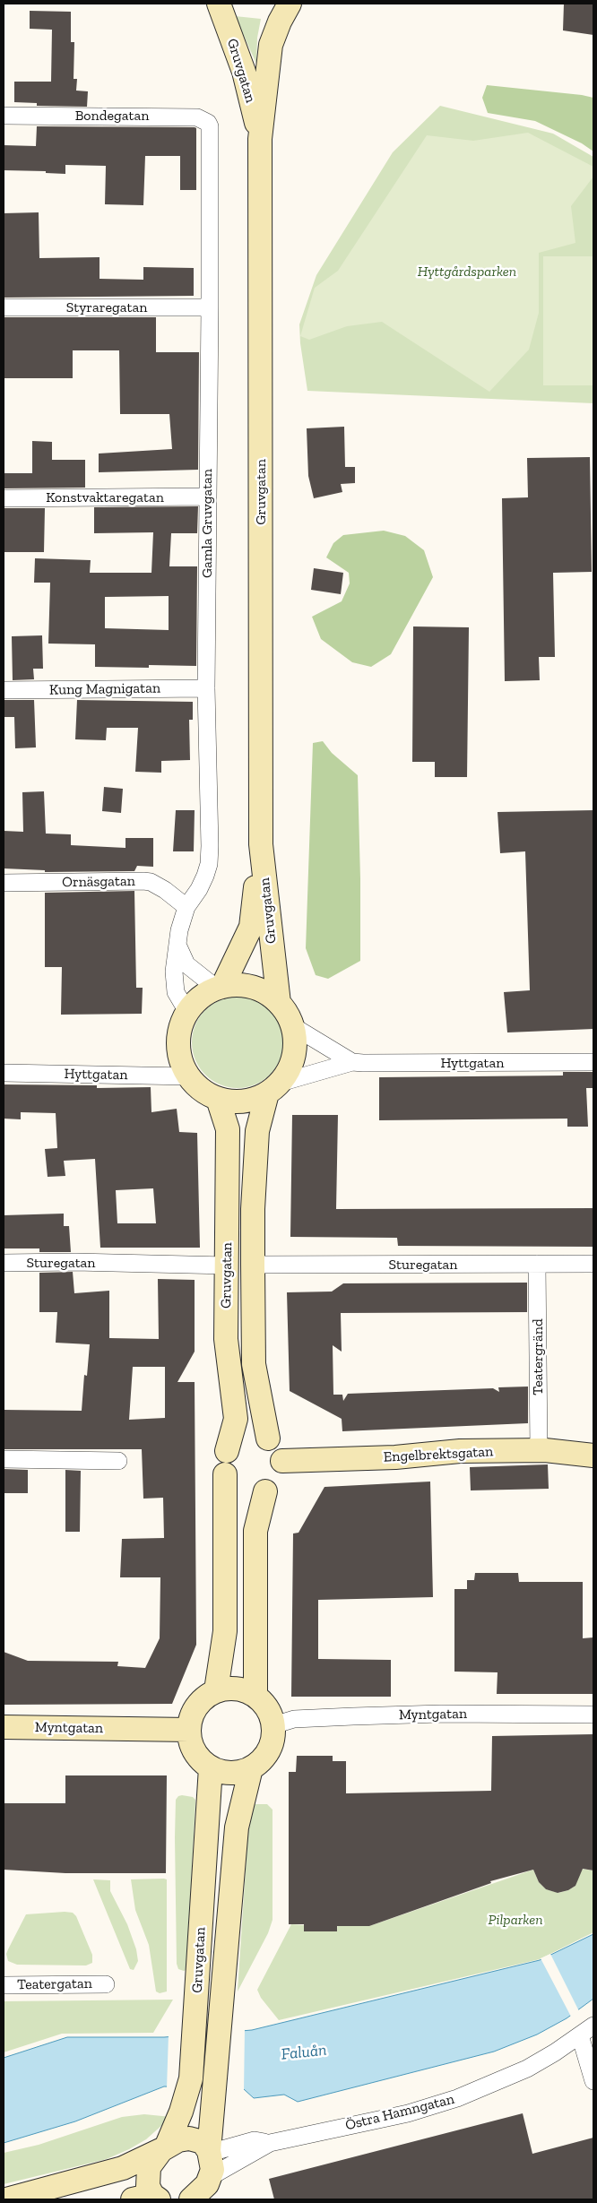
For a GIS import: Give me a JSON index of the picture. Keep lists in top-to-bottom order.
{
  "streets": {
    "main road": ["Gruvgatan", "Engelbrektsgatan", "Myntgatan"],
    "street": [
      "Bondegatan",
      "Styraregatan",
      "Konstvaktaregatan",
      "Gamla Gruvgatan",
      "Kung Magnigatan",
      "Ornäsgatan",
      "Hyttgatan",
      "Sturegatan",
      "Teatergränd",
      "Teatergatan",
      "Östra Hamngatan"
    ]
  },
  "crossings": [
    ["Gruvgatan", "Gamla Gruvgatan"],
    ["Gruvgatan", "Hyttgatan"],
    ["Gruvgatan", "Sturegatan"],
    ["Gruvgatan", "Engelbrektsgatan"],
    ["Gruvgatan", "Myntgatan"],
    ["Gruvgatan", "Östra Hamngatan"],
    ["Bondegatan", "Gamla Gruvgatan"],
    ["Styraregatan", "Gamla Gruvgatan"],
    ["Konstvaktaregatan", "Gamla Gruvgatan"],
    ["Gamla Gruvgatan", "Kung Magnigatan"],
    ["Gamla Gruvgatan", "Ornäsgatan"],
    ["Gamla Gruvgatan", "Hyttgatan"],
    ["Sturegatan", "Teatergränd"],
    ["Teatergränd", "Engelbrektsgatan"]
  ],
  "water": ["Faluån"],
  "parks": ["Hyttgårdsparken", "Pilparken"]
}
